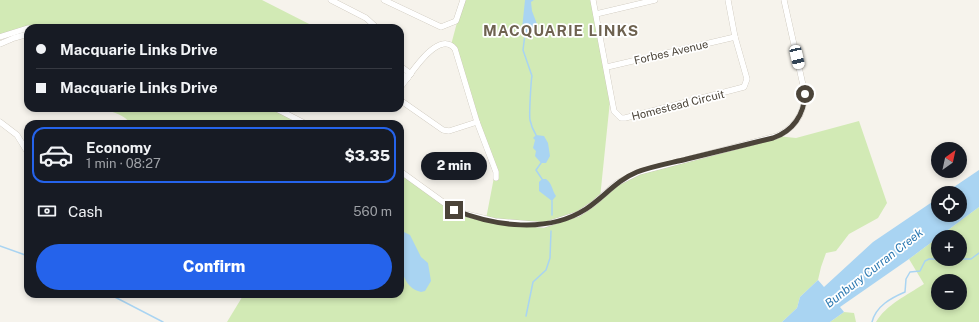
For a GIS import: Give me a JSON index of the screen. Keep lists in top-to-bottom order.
{
  "streets": {
    "street": ["Forbes Avenue", "Homestead Circuit"]
  },
  "crossings": [
    ["Forbes Avenue", "Homestead Circuit"]
  ],
  "districts": ["MACQUARIE LINKS"],
  "water": ["Bunbury Curran Creek"],
  "north": "top right",
  "page": {
    "banner": ["Macquarie Links Drive", "Macquarie Links Drive"],
    "list": [
      {
        "name": "Economy",
        "note": "1 min · 08:27",
        "value": "$3.35"
      }
    ],
    "map_buttons": ["+", "−"],
    "bubble": "2 min",
    "pay": ["Cash", "560 m"],
    "buttons": "Confirm"
  }
}
